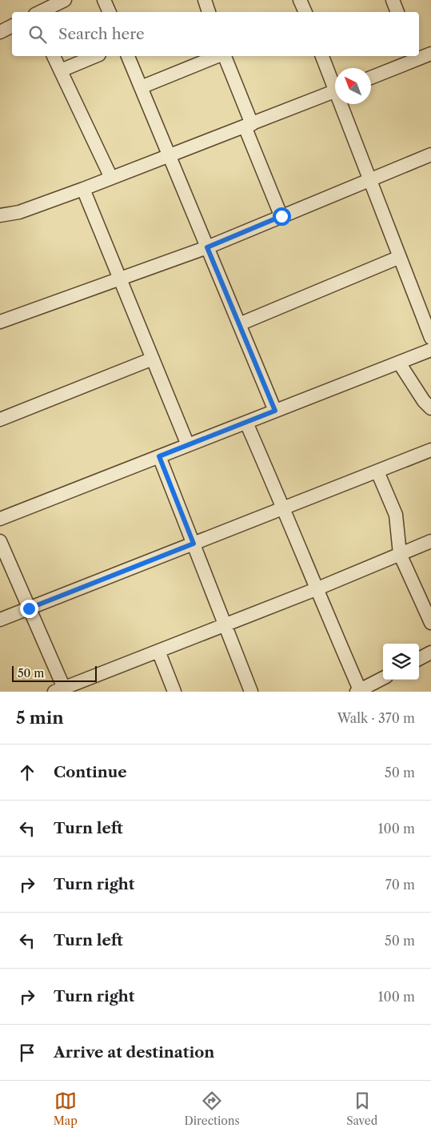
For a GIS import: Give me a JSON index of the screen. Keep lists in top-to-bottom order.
{
  "scale_bar": "50 m",
  "north": "top left",
  "page": {
    "search": "Search here",
    "scale": "50 m",
    "heading": ["5 min", "Walk · 370 m"],
    "list": [
      ["Continue", "50 m"],
      ["Turn left", "100 m"],
      ["Turn right", "70 m"],
      ["Turn left", "50 m"],
      ["Turn right", "100 m"],
      "Arrive at destination"
    ],
    "nav": ["Map", "Directions", "Saved"]
  }
}
